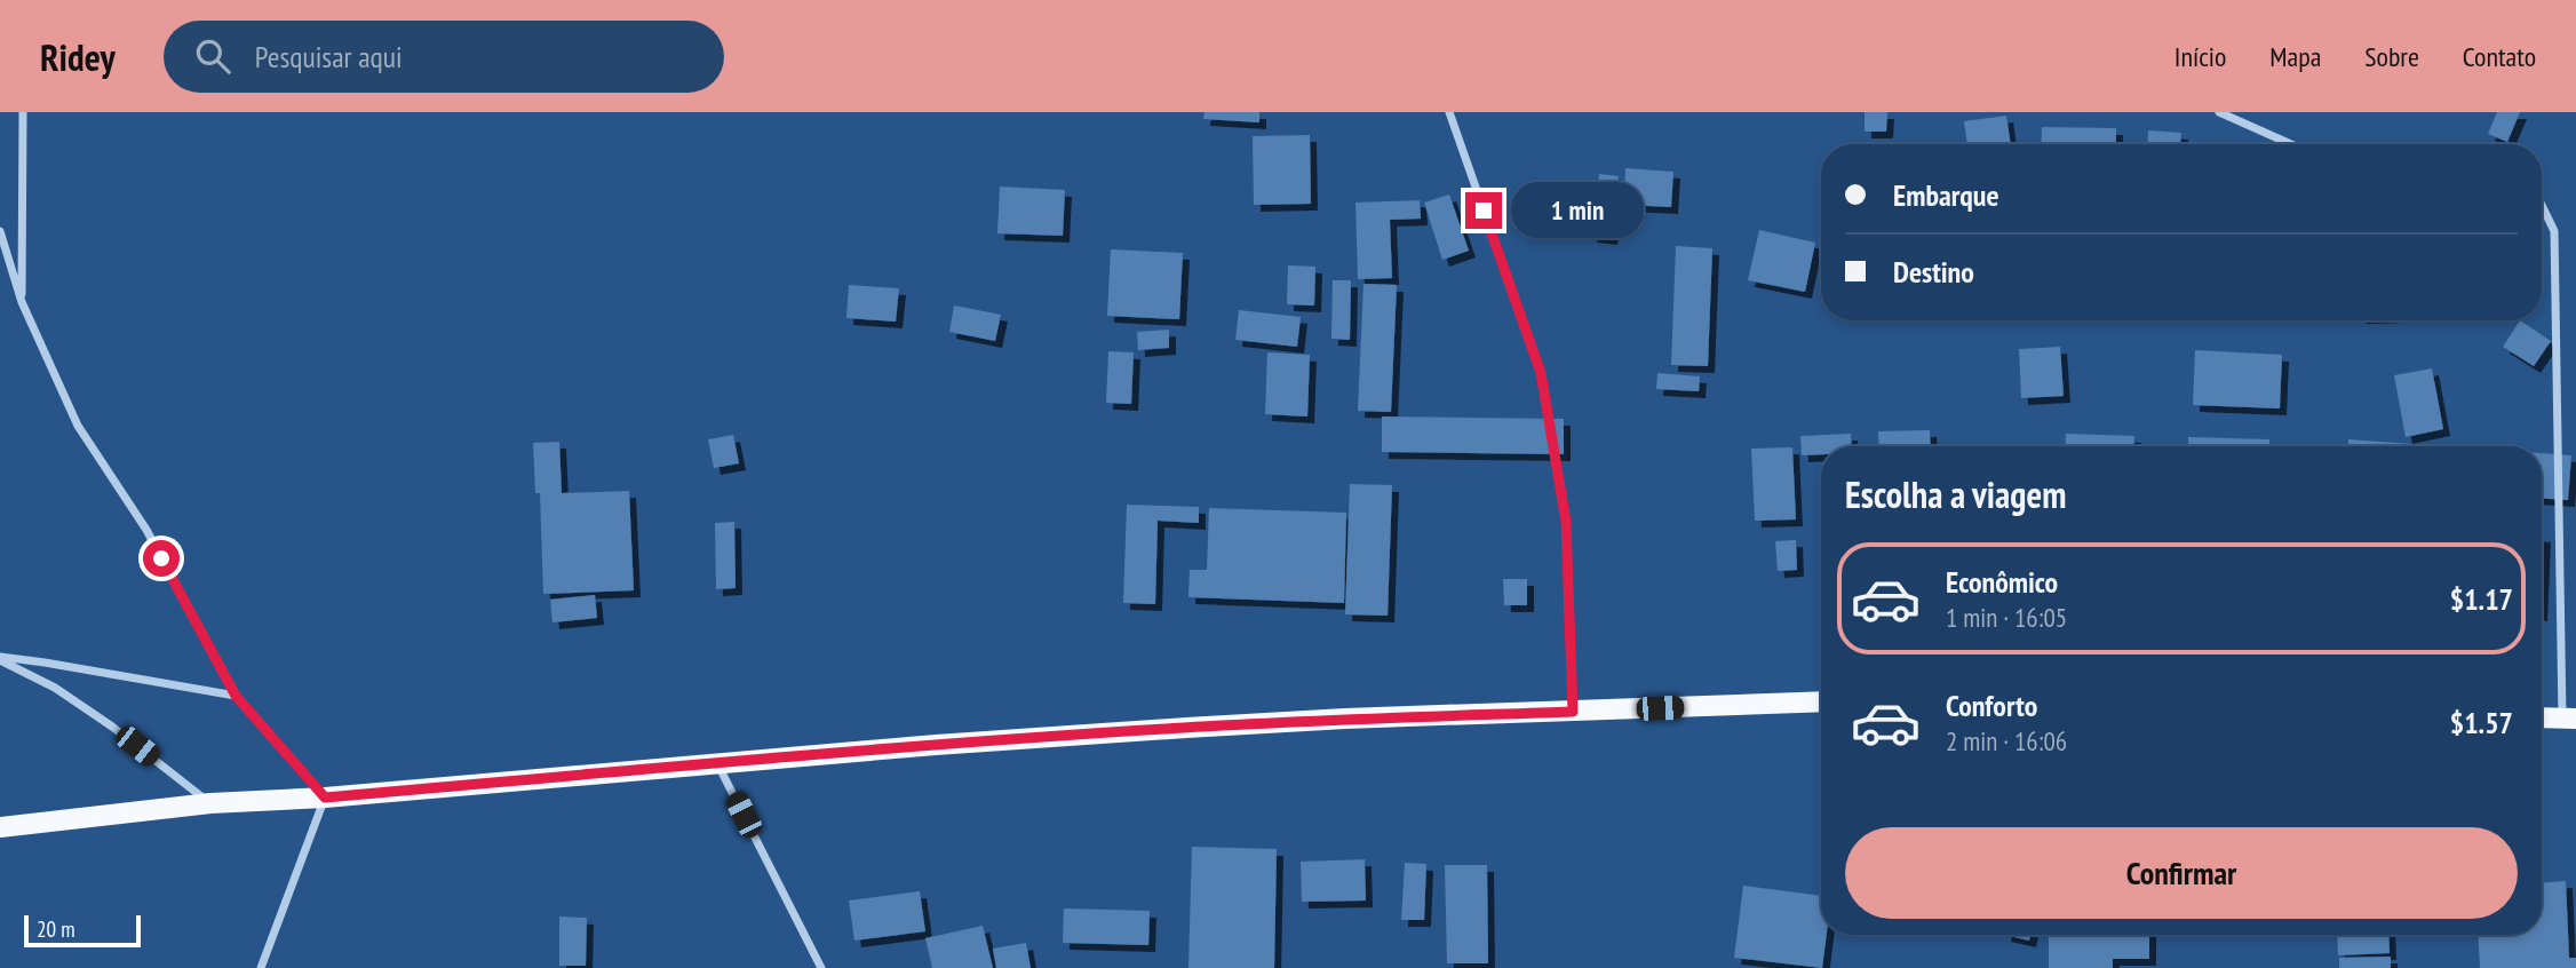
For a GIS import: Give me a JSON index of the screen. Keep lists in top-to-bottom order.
{
  "scale_bar": "20 m",
  "page": {
    "header": "Ridey",
    "search": "Pesquisar aqui",
    "nav": [
      "Início",
      "Mapa",
      "Sobre",
      "Contato"
    ],
    "banner": ["Embarque", "Destino"],
    "bubble": "1 min",
    "heading": "Escolha a viagem",
    "list": [
      {
        "name": "Econômico",
        "note": "1 min · 16:05",
        "value": "$1.17"
      },
      {
        "name": "Conforto",
        "note": "2 min · 16:06",
        "value": "$1.57"
      }
    ],
    "buttons": "Confirmar",
    "scale": "20 m"
  }
}
